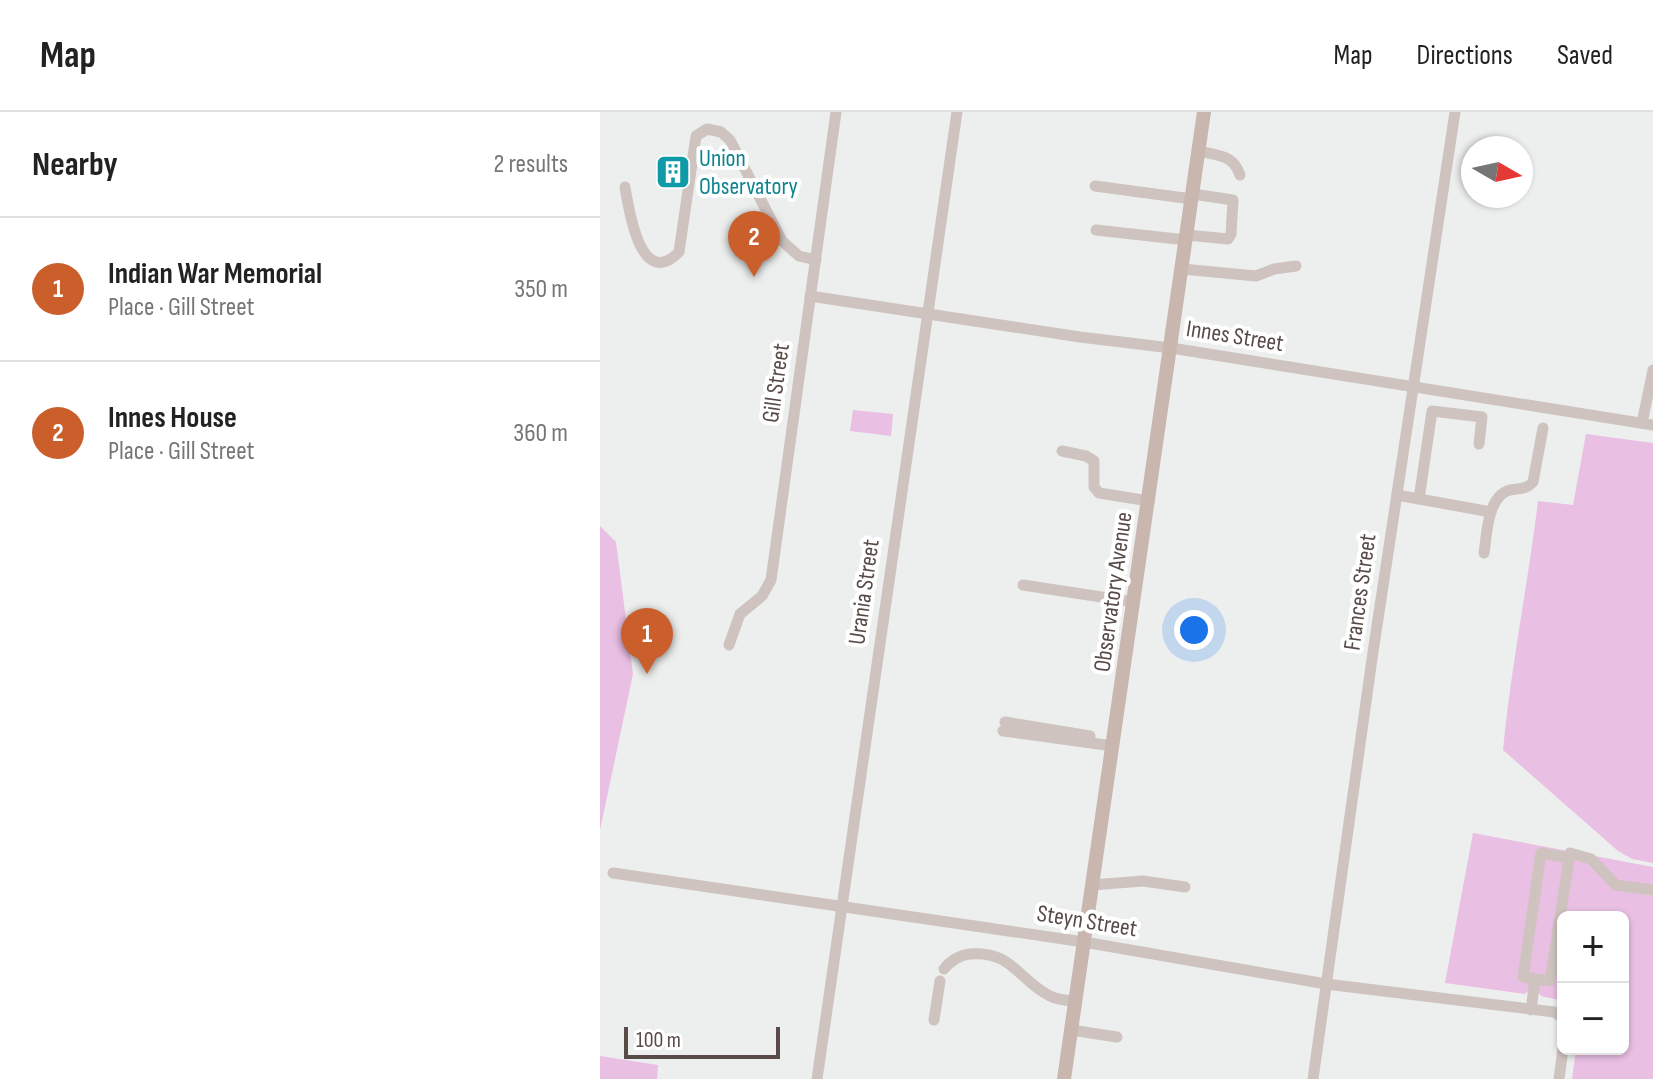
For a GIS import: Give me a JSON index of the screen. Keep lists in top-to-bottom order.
{
  "streets": {
    "main road": ["Observatory Avenue"],
    "street": [
      "Innes Street",
      "Gill Street",
      "Urania Street",
      "Frances Street",
      "Steyn Street"
    ]
  },
  "crossings": [
    ["Innes Street", "Gill Street"],
    ["Innes Street", "Urania Street"],
    ["Innes Street", "Observatory Avenue"],
    ["Innes Street", "Frances Street"],
    ["Urania Street", "Steyn Street"],
    ["Observatory Avenue", "Steyn Street"],
    ["Frances Street", "Steyn Street"]
  ],
  "places": {
    "building": ["Union Observatory"]
  },
  "scale_bar": "100 m",
  "north": "right",
  "page": {
    "header": "Map",
    "nav": ["Map", "Directions", "Saved"],
    "heading": ["Nearby", "2 results"],
    "pins": ["2", "1"],
    "list": [
      {
        "mark": "1",
        "name": "Indian War Memorial",
        "note": "Place · Gill Street",
        "value": "350 m"
      },
      {
        "mark": "2",
        "name": "Innes House",
        "note": "Place · Gill Street",
        "value": "360 m"
      }
    ],
    "map_buttons": ["+", "−"],
    "scale": "100 m"
  }
}
